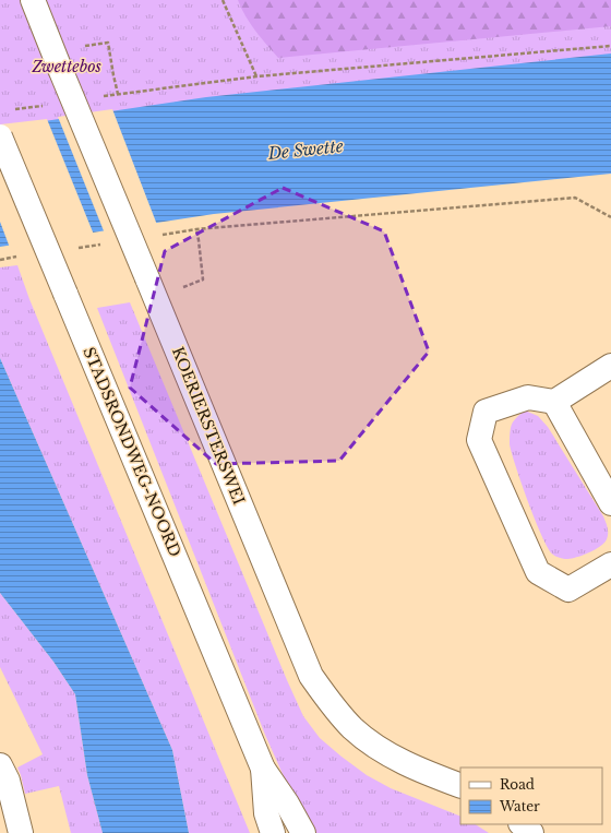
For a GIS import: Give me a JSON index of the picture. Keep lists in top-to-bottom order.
{
  "streets": {
    "street": ["KOERIERSTERSWEI", "STADSRONDWEG-NOORD"]
  },
  "water": ["De Swette"],
  "parks": ["Zwettebos"],
  "legend": ["Road", "Water"]
}
